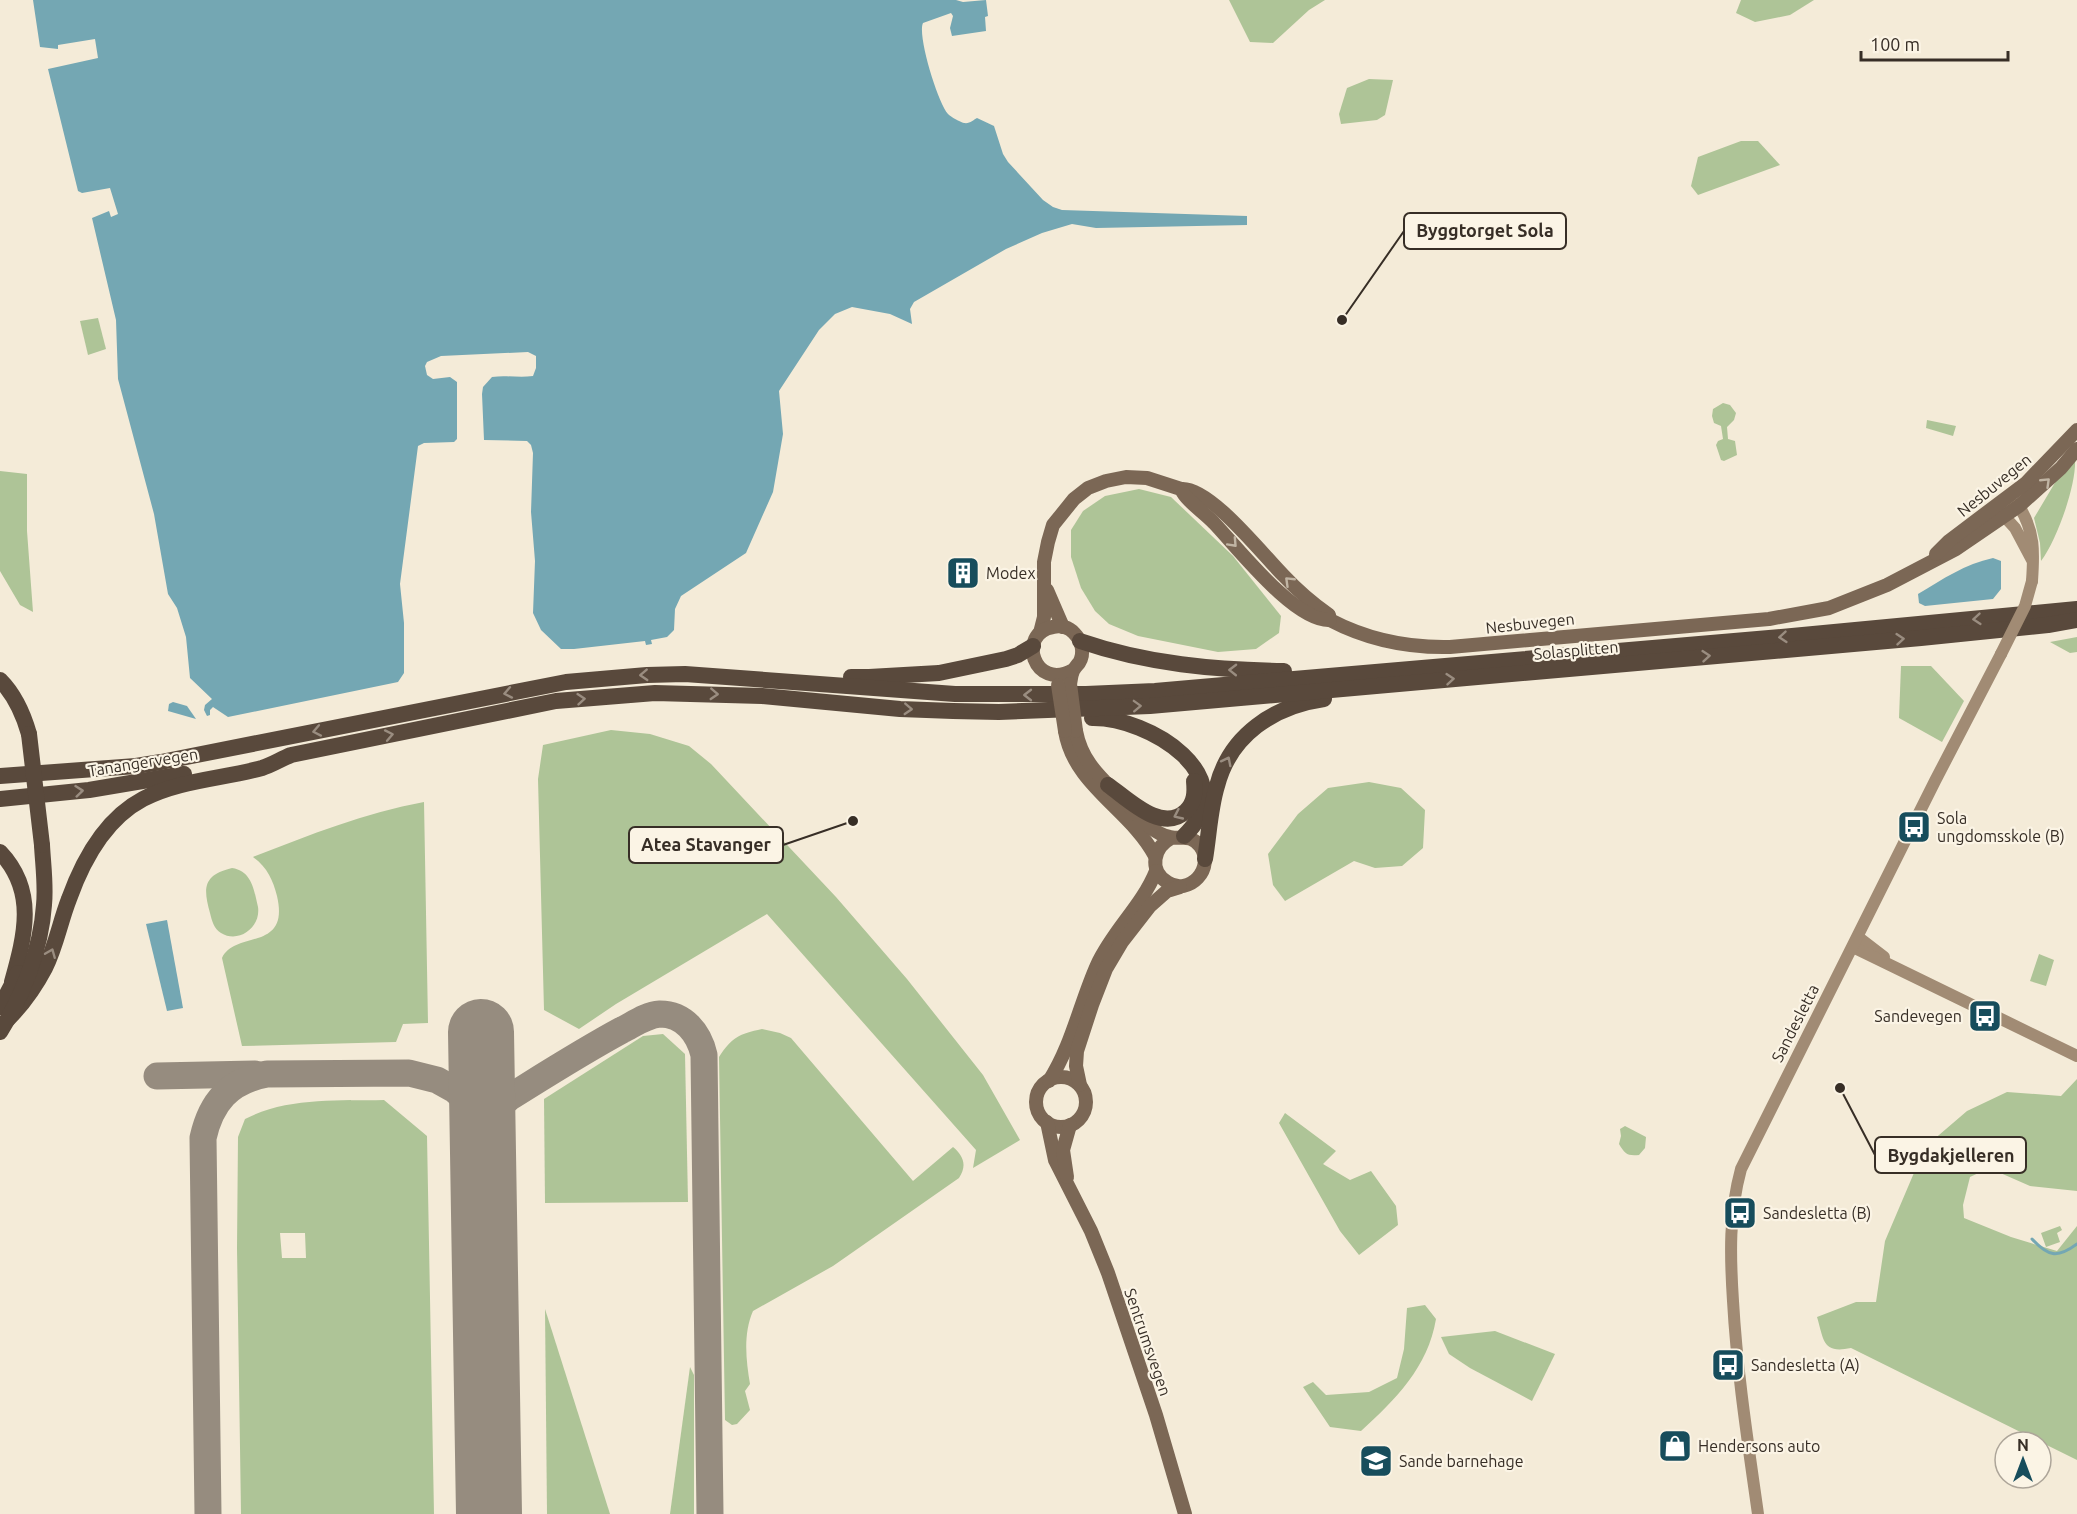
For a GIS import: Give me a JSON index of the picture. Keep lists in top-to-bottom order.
{
  "streets": {
    "highway": ["Solasplitten", "Tanangervegen"],
    "main road": ["Nesbuvegen", "Sentrumsvegen"],
    "street": ["Sandesletta"]
  },
  "crossings": [
    ["Nesbuvegen", "Sandesletta"]
  ],
  "places": {
    "other": ["Byggtorget Sola", "Atea Stavanger", "Bygdakjelleren"],
    "building": ["Modex"],
    "bus stop": [
      "Sola ungdomsskole (B)",
      "Sandevegen",
      "Sandesletta (B)",
      "Sandesletta (A)"
    ],
    "shop": ["Hendersons auto"],
    "school or university": ["Sande barnehage"]
  },
  "scale_bar": "100 m",
  "north": "top"
}
